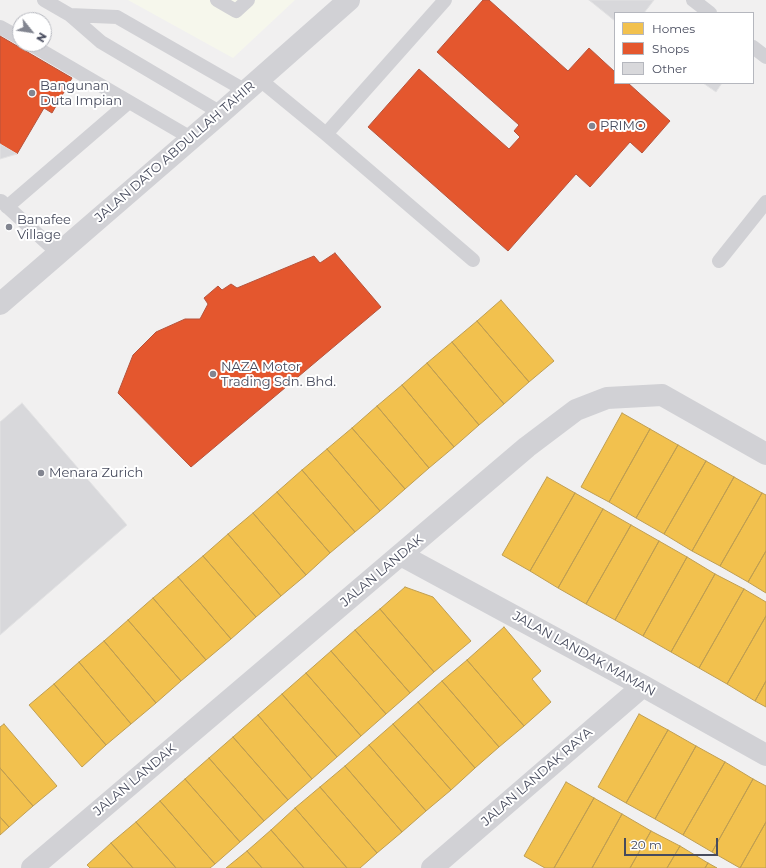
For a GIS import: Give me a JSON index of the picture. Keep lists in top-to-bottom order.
{
  "streets": {
    "street": [
      "JALAN DATO ABDULLAH TAHIR",
      "JALAN LANDAK",
      "JALAN LANDAK MAMAN",
      "JALAN LANDAK RAYA"
    ]
  },
  "crossings": [
    ["JALAN LANDAK", "JALAN LANDAK MAMAN"],
    ["JALAN LANDAK MAMAN", "JALAN LANDAK RAYA"]
  ],
  "places": [
    "Bangunan Duta Impian",
    "PRIMO",
    "Banafee Village",
    "NAZA Motor Trading Sdn. Bhd.",
    "Menara Zurich"
  ],
  "legend": ["Homes", "Shops", "Other"],
  "scale_bar": "20 m",
  "north": "bottom right"
}
